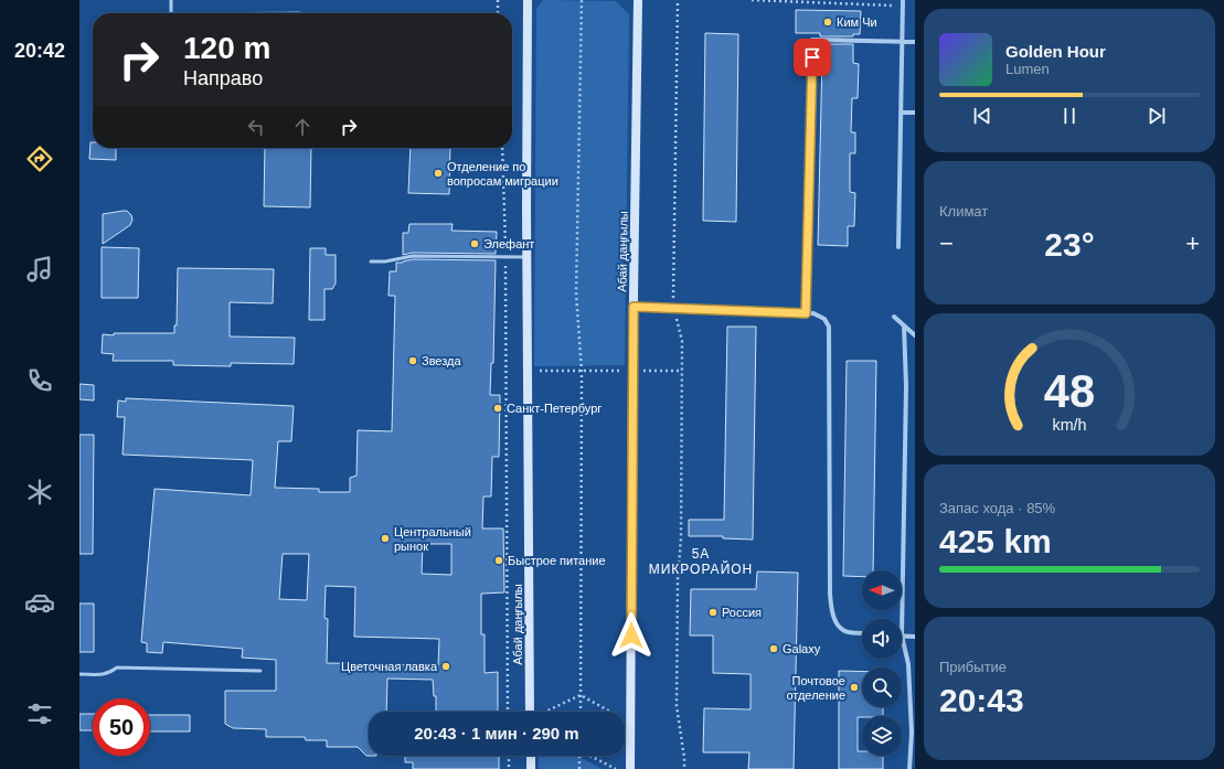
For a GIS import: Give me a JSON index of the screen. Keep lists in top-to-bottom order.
{
  "streets": {
    "main road": ["Абай даңғылы"]
  },
  "districts": ["5А МИКРОРАЙОН"],
  "places": [
    "Ким Чи",
    "Отделение по вопросам миграции",
    "Элефант",
    "Звезда",
    "Санкт-Петербург",
    "Центральный рынок",
    "Быстрое питание",
    "Россия",
    "Galaxy",
    "Цветочная лавка",
    "Почтовое отделение"
  ],
  "north": "left",
  "page": {
    "tabs": "20:42",
    "turn": ["120 m", "Направо"],
    "song": ["Golden Hour", "Lumen"],
    "tile": [
      "Климат",
      ["Запас хода · 85%", "425 km"],
      ["Прибытие", "20:43"]
    ],
    "heat": ["−", "23°", "+"],
    "limit": "50",
    "trip": "20:43 · 1 мин · 290 m",
    "gauge": ["48", "km/h"]
  }
}
